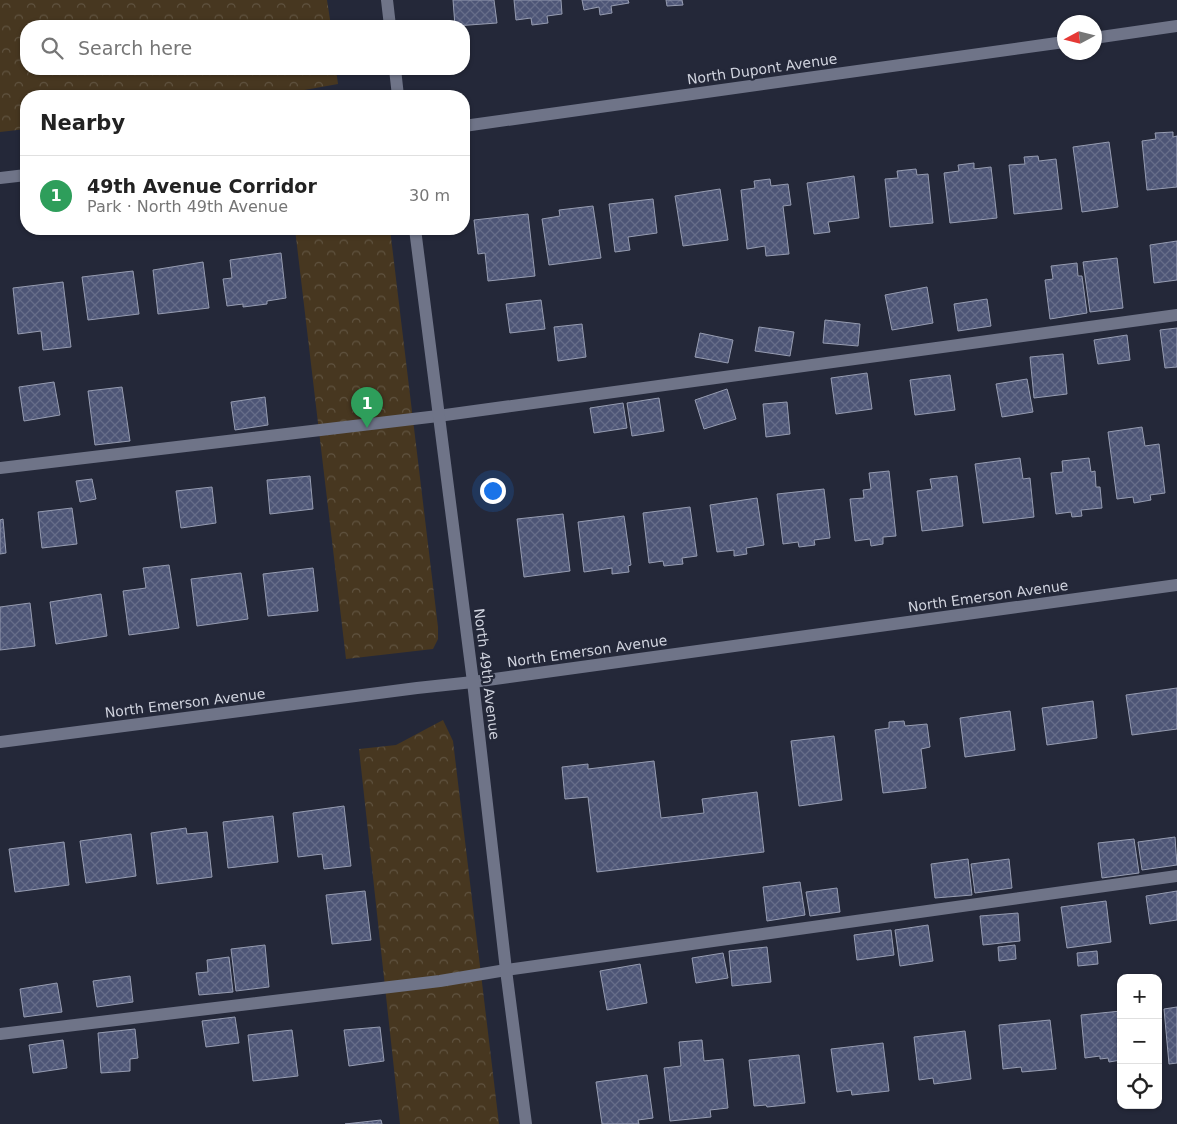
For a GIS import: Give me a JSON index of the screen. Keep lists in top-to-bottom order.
{
  "streets": {
    "street": ["North Dupont Avenue", "North Emerson Avenue", "North 49th Avenue"]
  },
  "crossings": [
    ["North Emerson Avenue", "North 49th Avenue"]
  ],
  "north": "left",
  "page": {
    "search": "Search here",
    "heading": "Nearby",
    "list": [
      {
        "mark": "1",
        "name": "49th Avenue Corridor",
        "note": "Park · North 49th Avenue",
        "value": "30 m"
      }
    ],
    "pins": "1",
    "map_buttons": ["+", "−"]
  }
}
